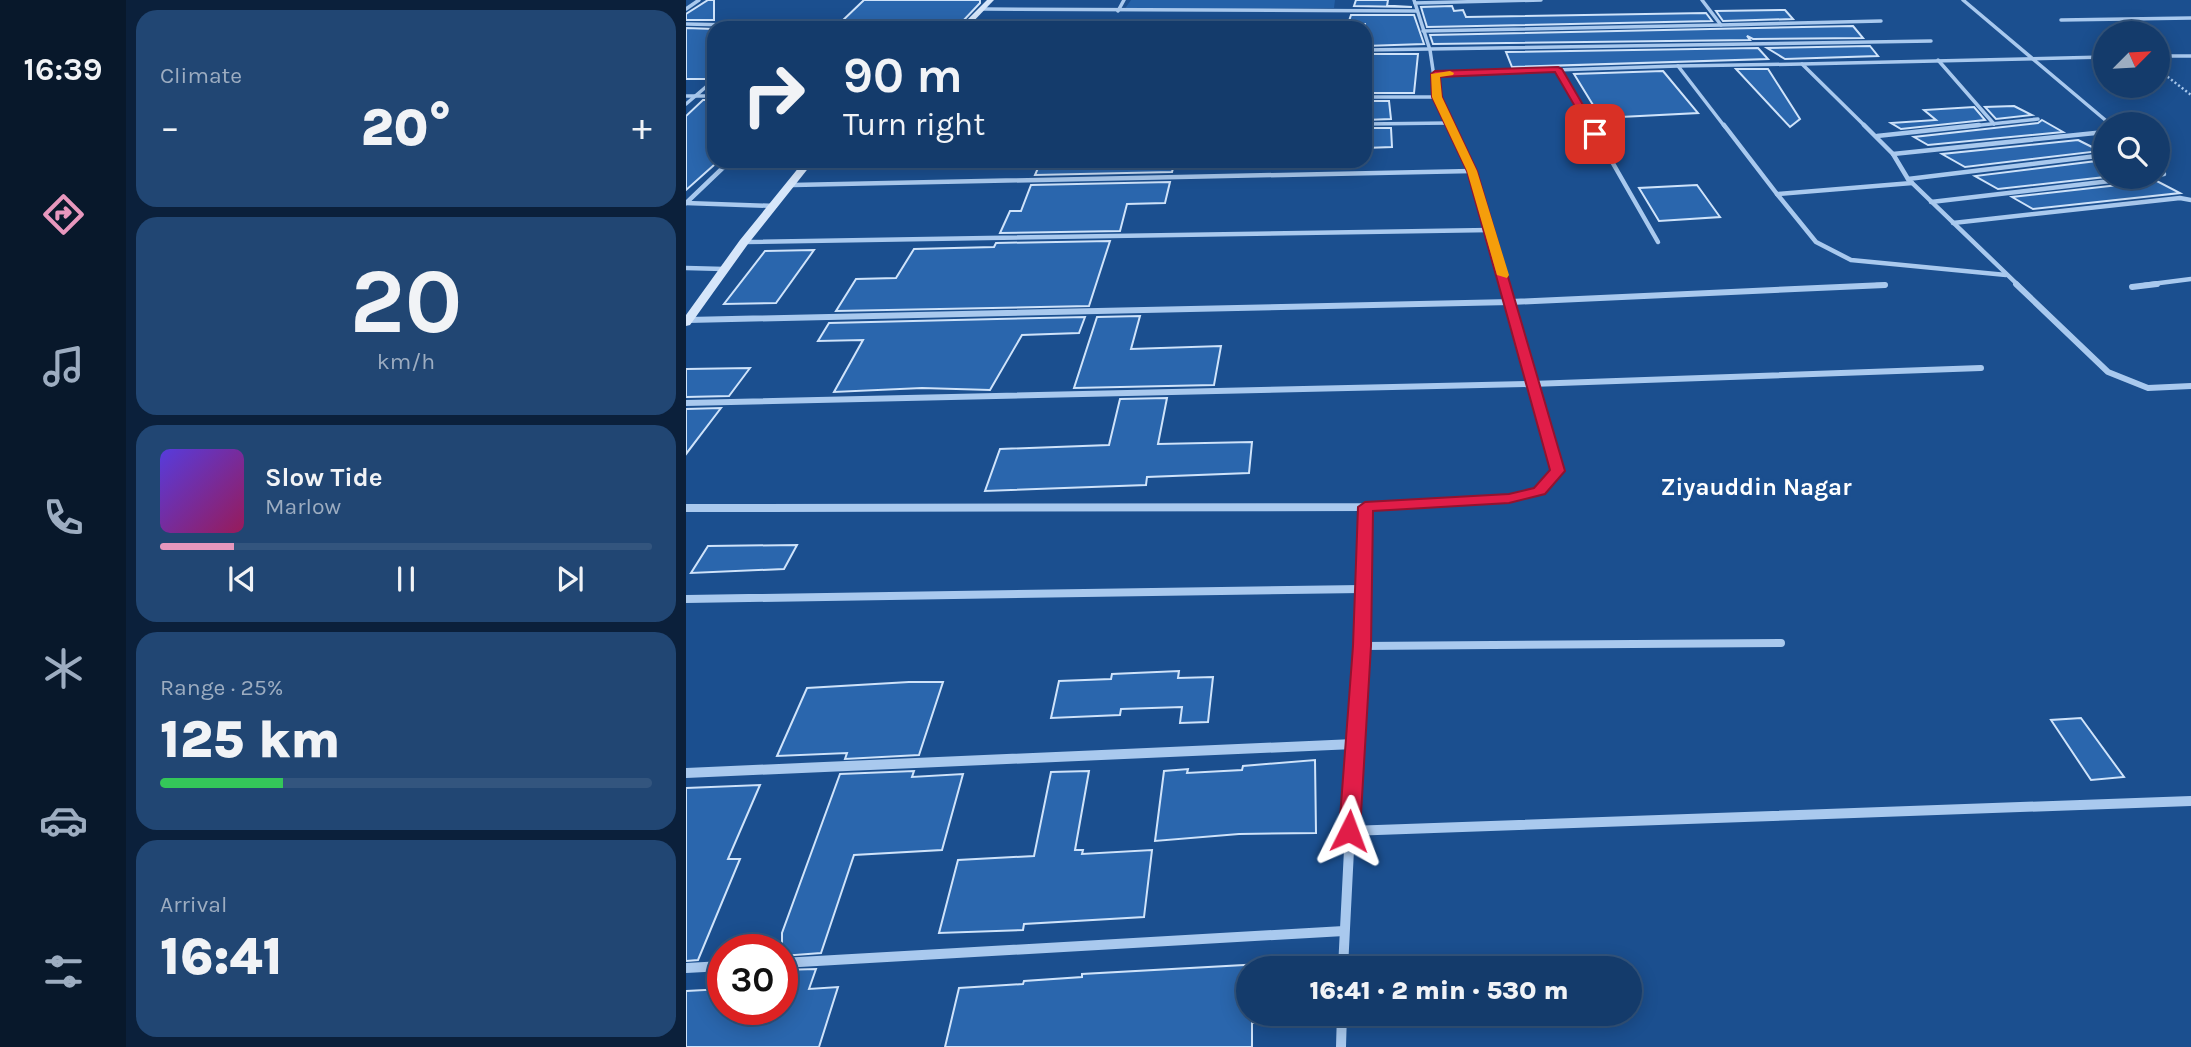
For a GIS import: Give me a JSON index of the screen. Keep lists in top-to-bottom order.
{
  "districts": ["Ziyauddin Nagar"],
  "north": "top right",
  "page": {
    "tabs": "16:39",
    "tile": [
      "Climate",
      ["20", "km/h"],
      ["Range · 25%", "125 km"],
      ["Arrival", "16:41"]
    ],
    "turn": ["90 m", "Turn right"],
    "heat": ["−", "20°", "+"],
    "song": ["Slow Tide", "Marlow"],
    "limit": "30",
    "trip": "16:41 · 2 min · 530 m"
  }
}
